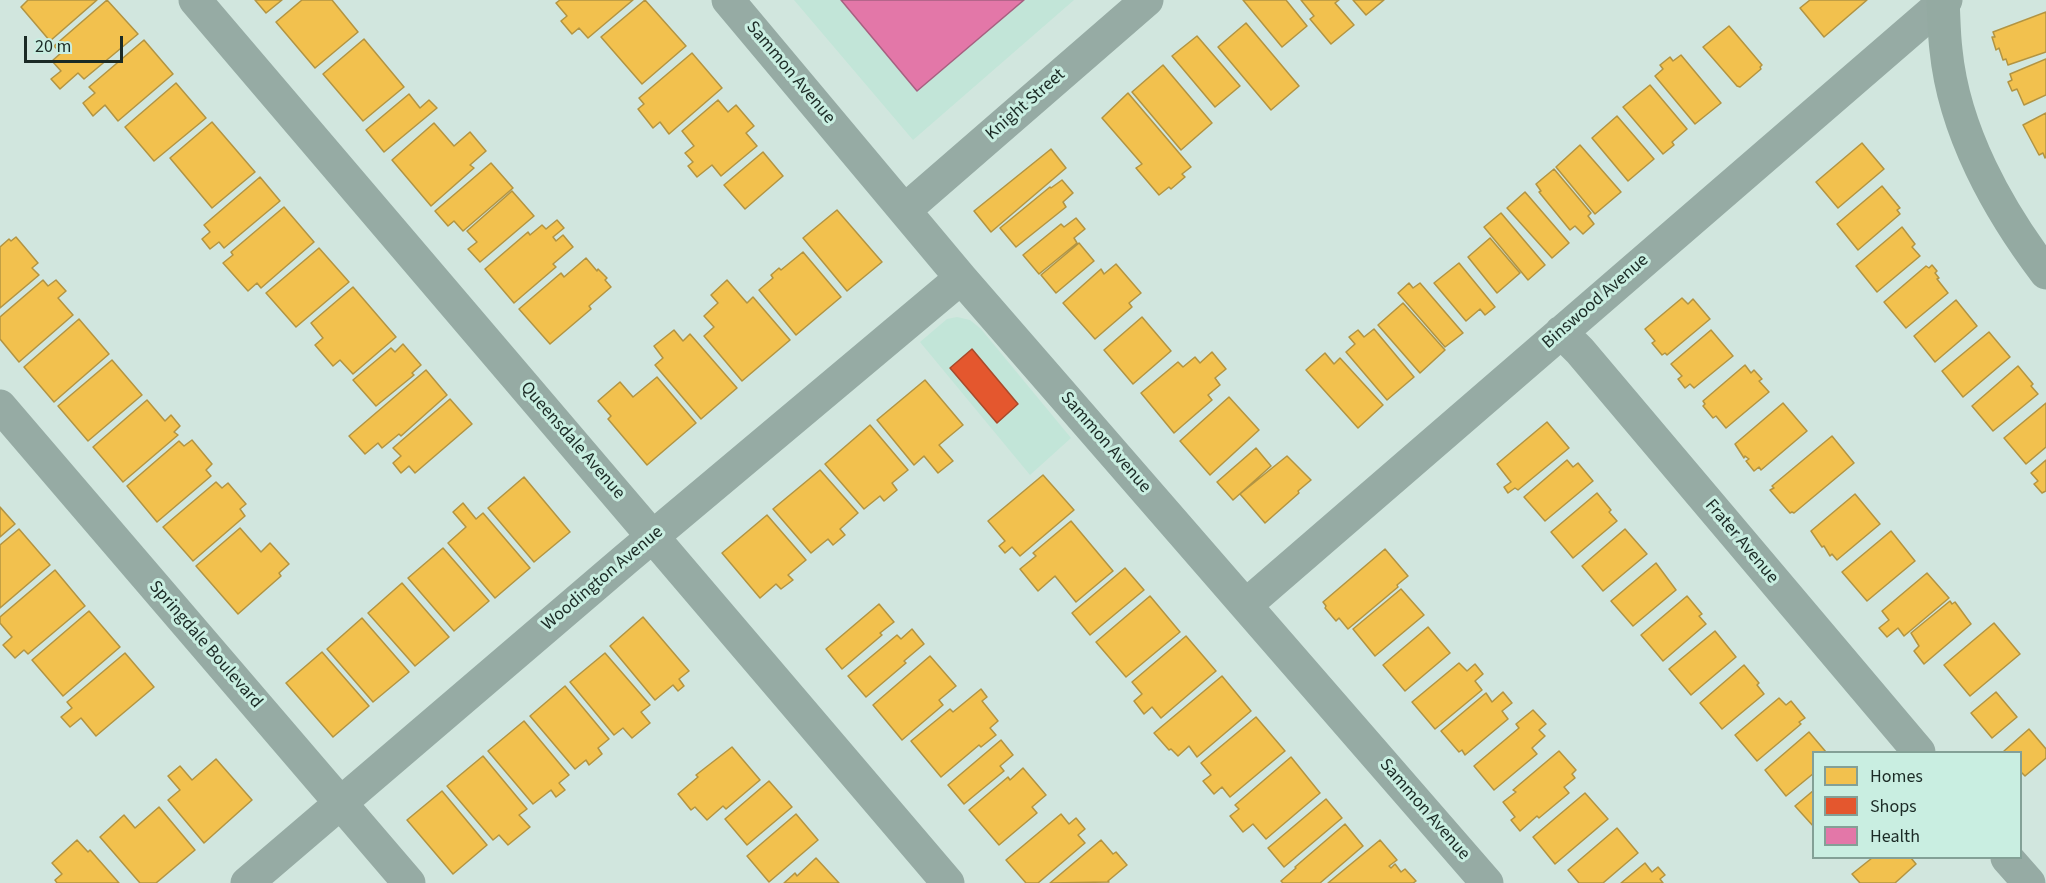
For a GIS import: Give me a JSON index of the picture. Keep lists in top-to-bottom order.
{
  "streets": {
    "street": [
      "Sammon Avenue",
      "Knight Street",
      "Binswood Avenue",
      "Queensdale Avenue",
      "Frater Avenue",
      "Woodington Avenue",
      "Springdale Boulevard"
    ]
  },
  "crossings": [
    ["Sammon Avenue", "Knight Street"],
    ["Sammon Avenue", "Binswood Avenue"],
    ["Sammon Avenue", "Woodington Avenue"],
    ["Binswood Avenue", "Frater Avenue"],
    ["Queensdale Avenue", "Woodington Avenue"],
    ["Woodington Avenue", "Springdale Boulevard"]
  ],
  "legend": ["Homes", "Shops", "Health"],
  "scale_bar": "20 m"
}
